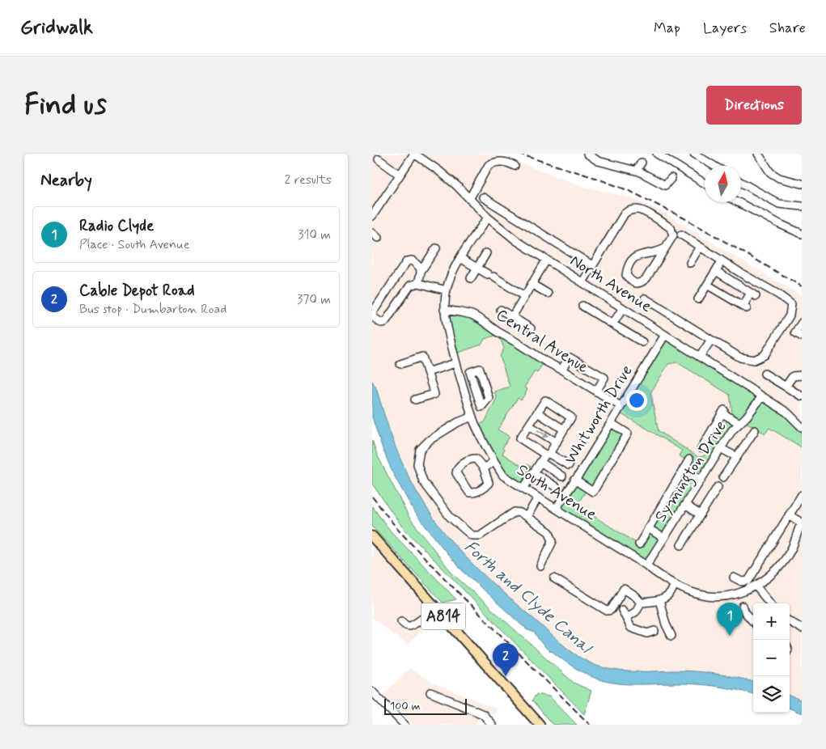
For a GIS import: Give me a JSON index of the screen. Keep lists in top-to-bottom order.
{
  "streets": {
    "main road": ["A814"],
    "street": [
      "North Avenue",
      "Central Avenue",
      "Whitworth Drive",
      "Symington Drive",
      "South Avenue"
    ]
  },
  "crossings": [
    ["North Avenue", "Whitworth Drive"],
    ["North Avenue", "Symington Drive"],
    ["North Avenue", "South Avenue"],
    ["Central Avenue", "Whitworth Drive"],
    ["Central Avenue", "South Avenue"],
    ["Whitworth Drive", "South Avenue"],
    ["Symington Drive", "South Avenue"]
  ],
  "water": ["Forth and Clyde Canal"],
  "scale_bar": "100 m",
  "north": "top",
  "page": {
    "header": "Gridwalk",
    "nav": ["Map", "Layers", "Share"],
    "buttons": "Directions",
    "title": "Find us",
    "heading": ["Nearby", "2 results"],
    "list": [
      {
        "mark": "1",
        "name": "Radio Clyde",
        "note": "Place · South Avenue",
        "value": "310 m"
      },
      {
        "mark": "2",
        "name": "Cable Depot Road",
        "note": "Bus stop · Dumbarton Road",
        "value": "370 m"
      }
    ],
    "pins": ["1", "2"],
    "map_buttons": ["+", "−"],
    "scale": "100 m"
  }
}
